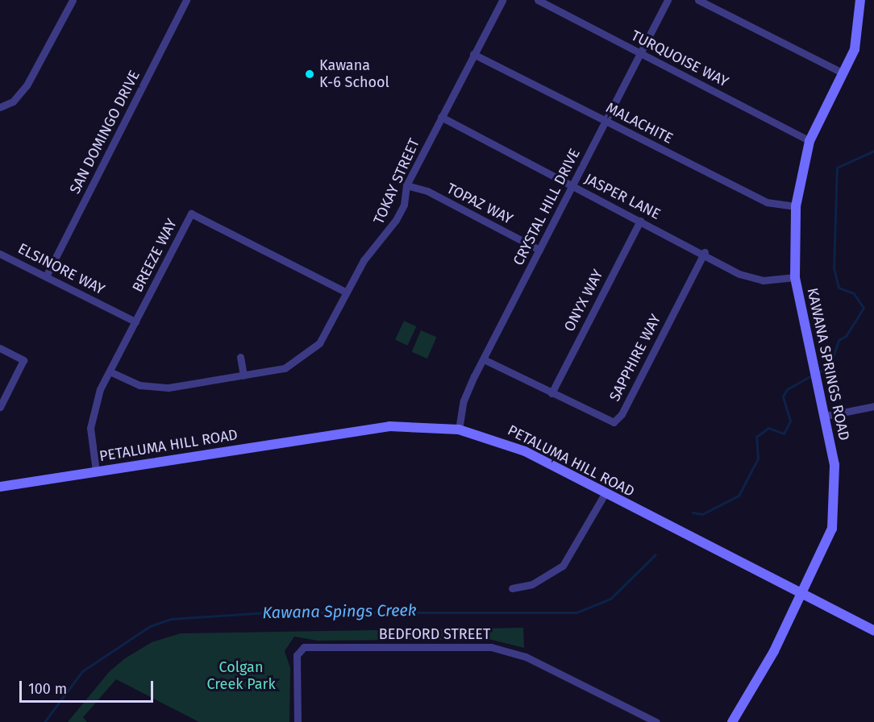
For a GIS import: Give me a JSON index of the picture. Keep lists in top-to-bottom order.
{
  "streets": {
    "main road": ["KAWANA SPRINGS ROAD", "PETALUMA HILL ROAD"],
    "street": [
      "TURQUOISE WAY",
      "MALACHITE",
      "SAN DOMINGO DRIVE",
      "TOKAY STREET",
      "JASPER LANE",
      "TOPAZ WAY",
      "CRYSTAL HILL DRIVE",
      "BREEZE WAY",
      "ELSINORE WAY",
      "ONYX WAY",
      "SAPPHIRE WAY",
      "BEDFORD STREET"
    ]
  },
  "crossings": [
    ["TURQUOISE WAY", "CRYSTAL HILL DRIVE"],
    ["TURQUOISE WAY", "KAWANA SPRINGS ROAD"],
    ["MALACHITE", "TOKAY STREET"],
    ["MALACHITE", "CRYSTAL HILL DRIVE"],
    ["MALACHITE", "KAWANA SPRINGS ROAD"],
    ["SAN DOMINGO DRIVE", "ELSINORE WAY"],
    ["TOKAY STREET", "JASPER LANE"],
    ["TOKAY STREET", "TOPAZ WAY"],
    ["TOKAY STREET", "BREEZE WAY"],
    ["JASPER LANE", "CRYSTAL HILL DRIVE"],
    ["JASPER LANE", "ONYX WAY"],
    ["JASPER LANE", "SAPPHIRE WAY"],
    ["JASPER LANE", "KAWANA SPRINGS ROAD"],
    ["TOPAZ WAY", "CRYSTAL HILL DRIVE"],
    ["CRYSTAL HILL DRIVE", "SAPPHIRE WAY"],
    ["CRYSTAL HILL DRIVE", "PETALUMA HILL ROAD"],
    ["BREEZE WAY", "ELSINORE WAY"],
    ["BREEZE WAY", "PETALUMA HILL ROAD"],
    ["ONYX WAY", "SAPPHIRE WAY"],
    ["KAWANA SPRINGS ROAD", "PETALUMA HILL ROAD"]
  ],
  "water": ["Kawana Spings Creek"],
  "parks": ["Colgan Creek Park"],
  "places": ["Kawana K-6 School"],
  "scale_bar": "100 m"
}
